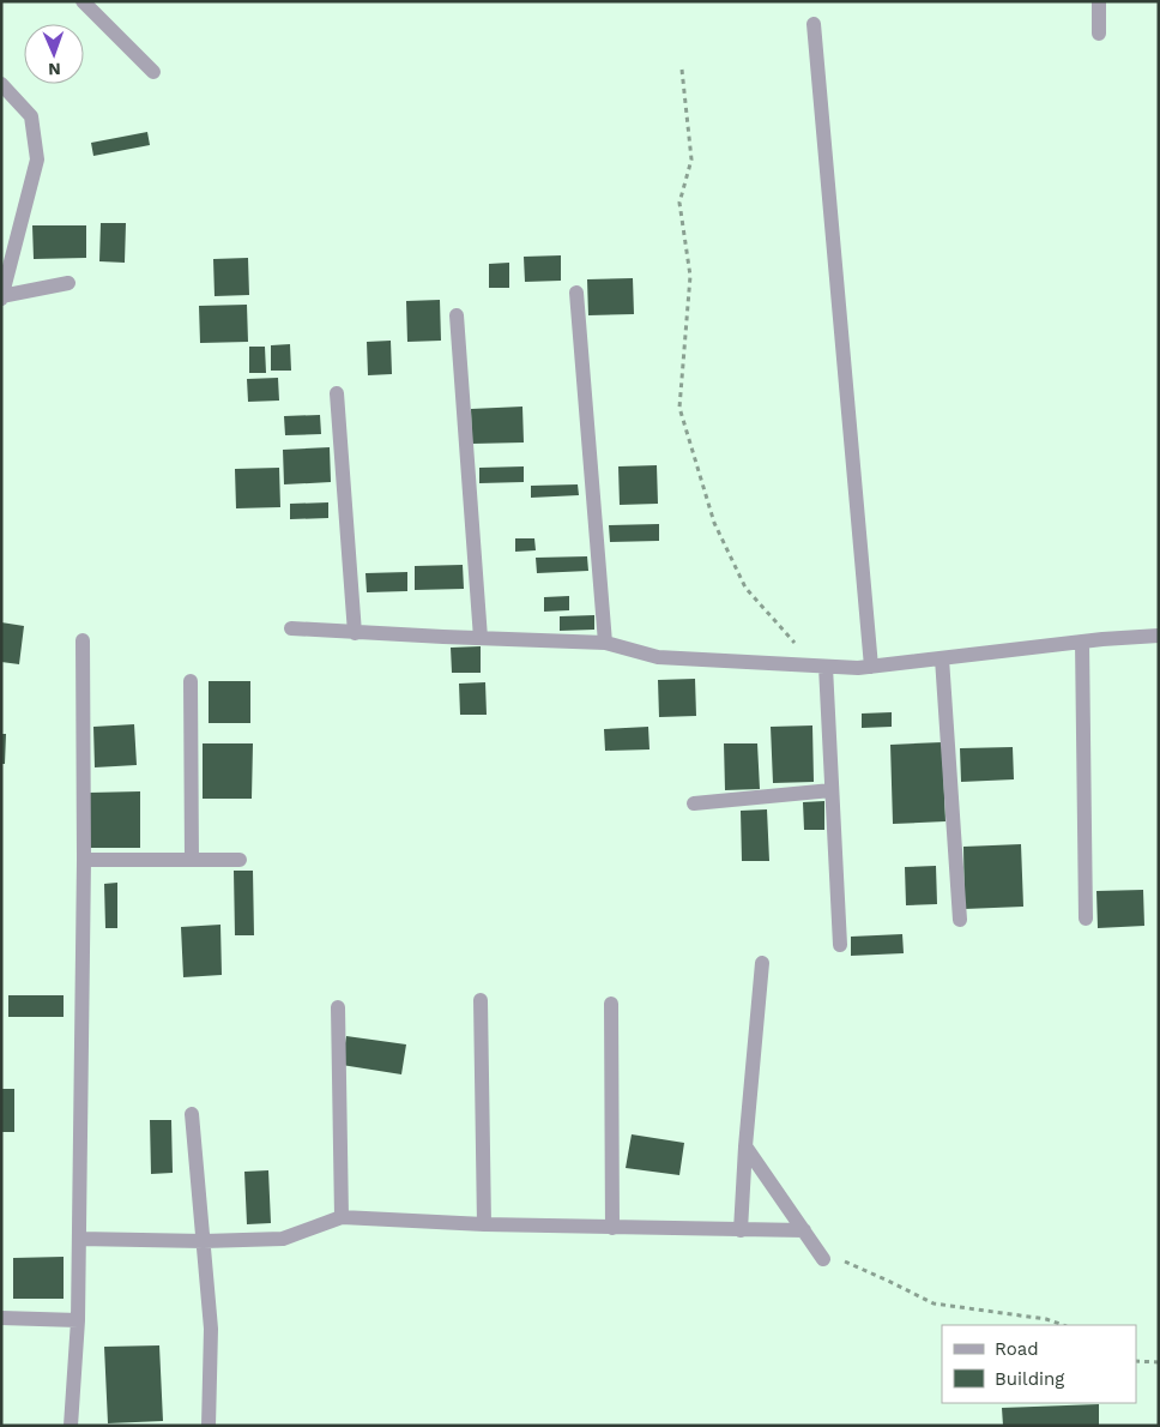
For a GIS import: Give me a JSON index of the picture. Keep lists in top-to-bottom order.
{
  "legend": ["Road", "Building"],
  "north": "bottom"
}
